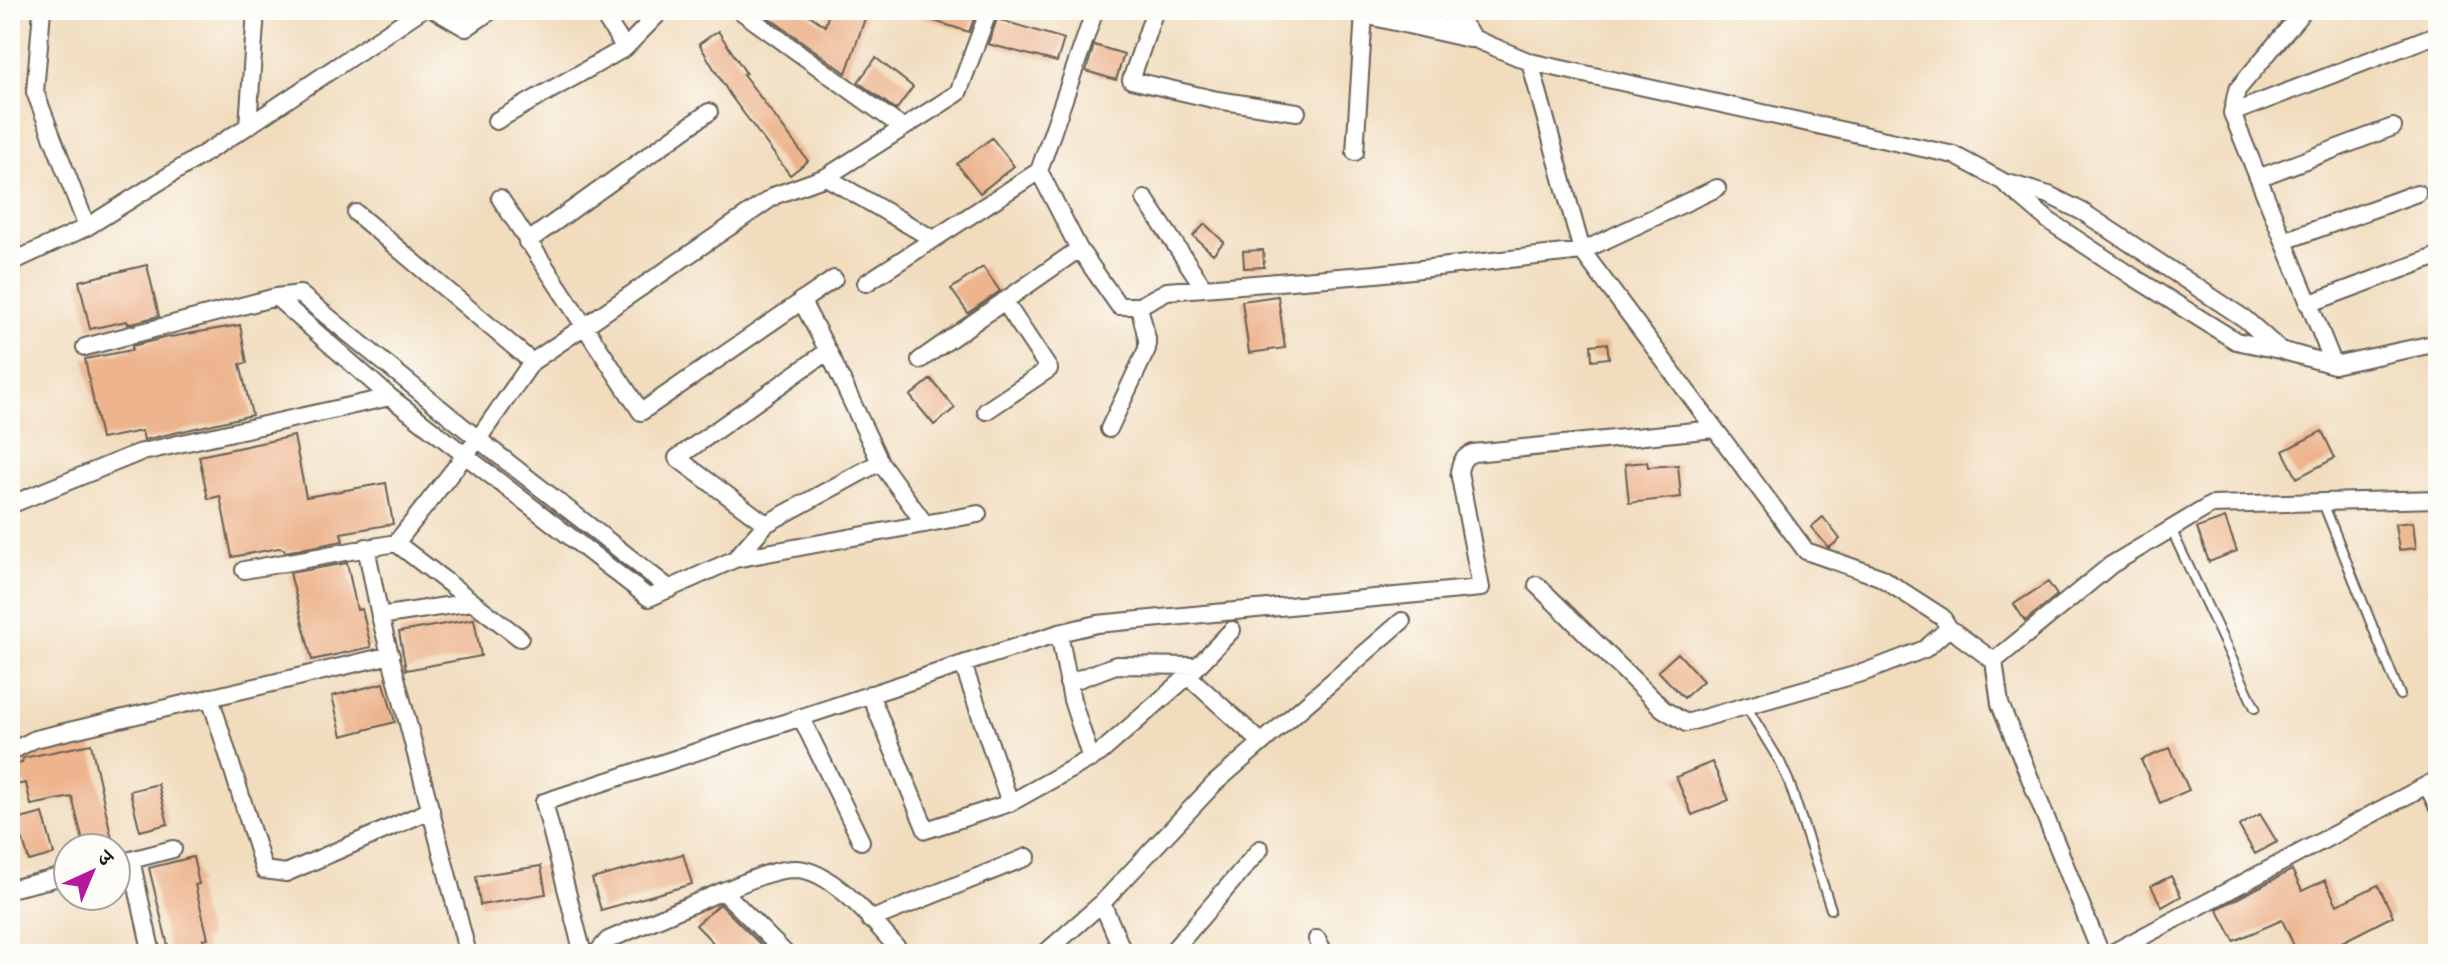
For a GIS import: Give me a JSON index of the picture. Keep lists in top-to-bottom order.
{
  "north": "top right"
}
